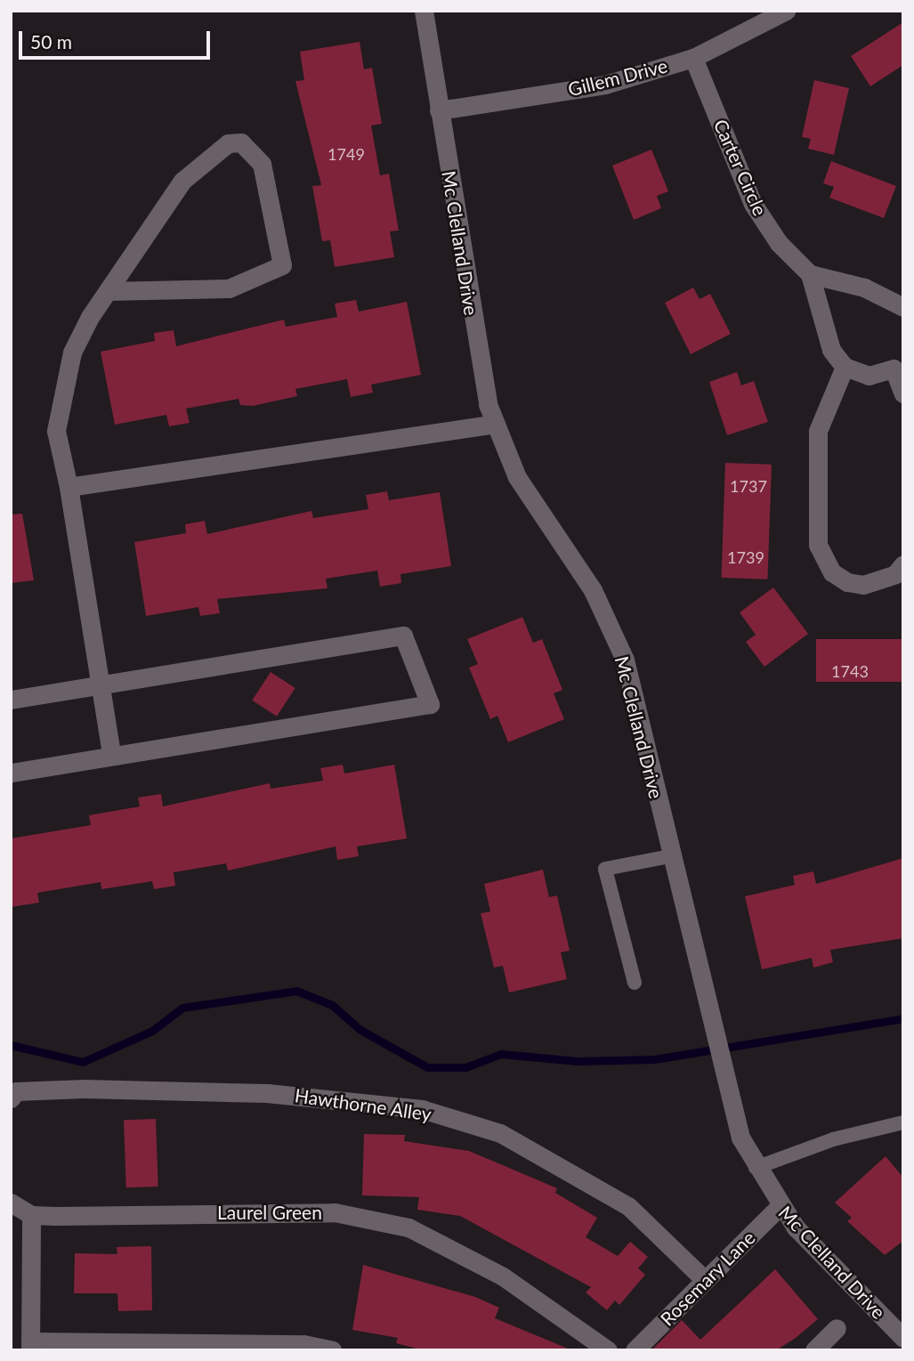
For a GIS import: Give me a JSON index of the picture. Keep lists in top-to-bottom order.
{
  "streets": {
    "street": [
      "Gillem Drive",
      "Carter Circle",
      "Mc Clelland Drive",
      "Hawthorne Alley",
      "Laurel Green",
      "Rosemary Lane"
    ]
  },
  "crossings": [
    ["Gillem Drive", "Carter Circle"],
    ["Gillem Drive", "Mc Clelland Drive"],
    ["Mc Clelland Drive", "Rosemary Lane"],
    ["Hawthorne Alley", "Rosemary Lane"]
  ],
  "house_numbers": [
    "1749",
    "1737",
    "1739",
    "1743"
  ],
  "scale_bar": "50 m"
}
